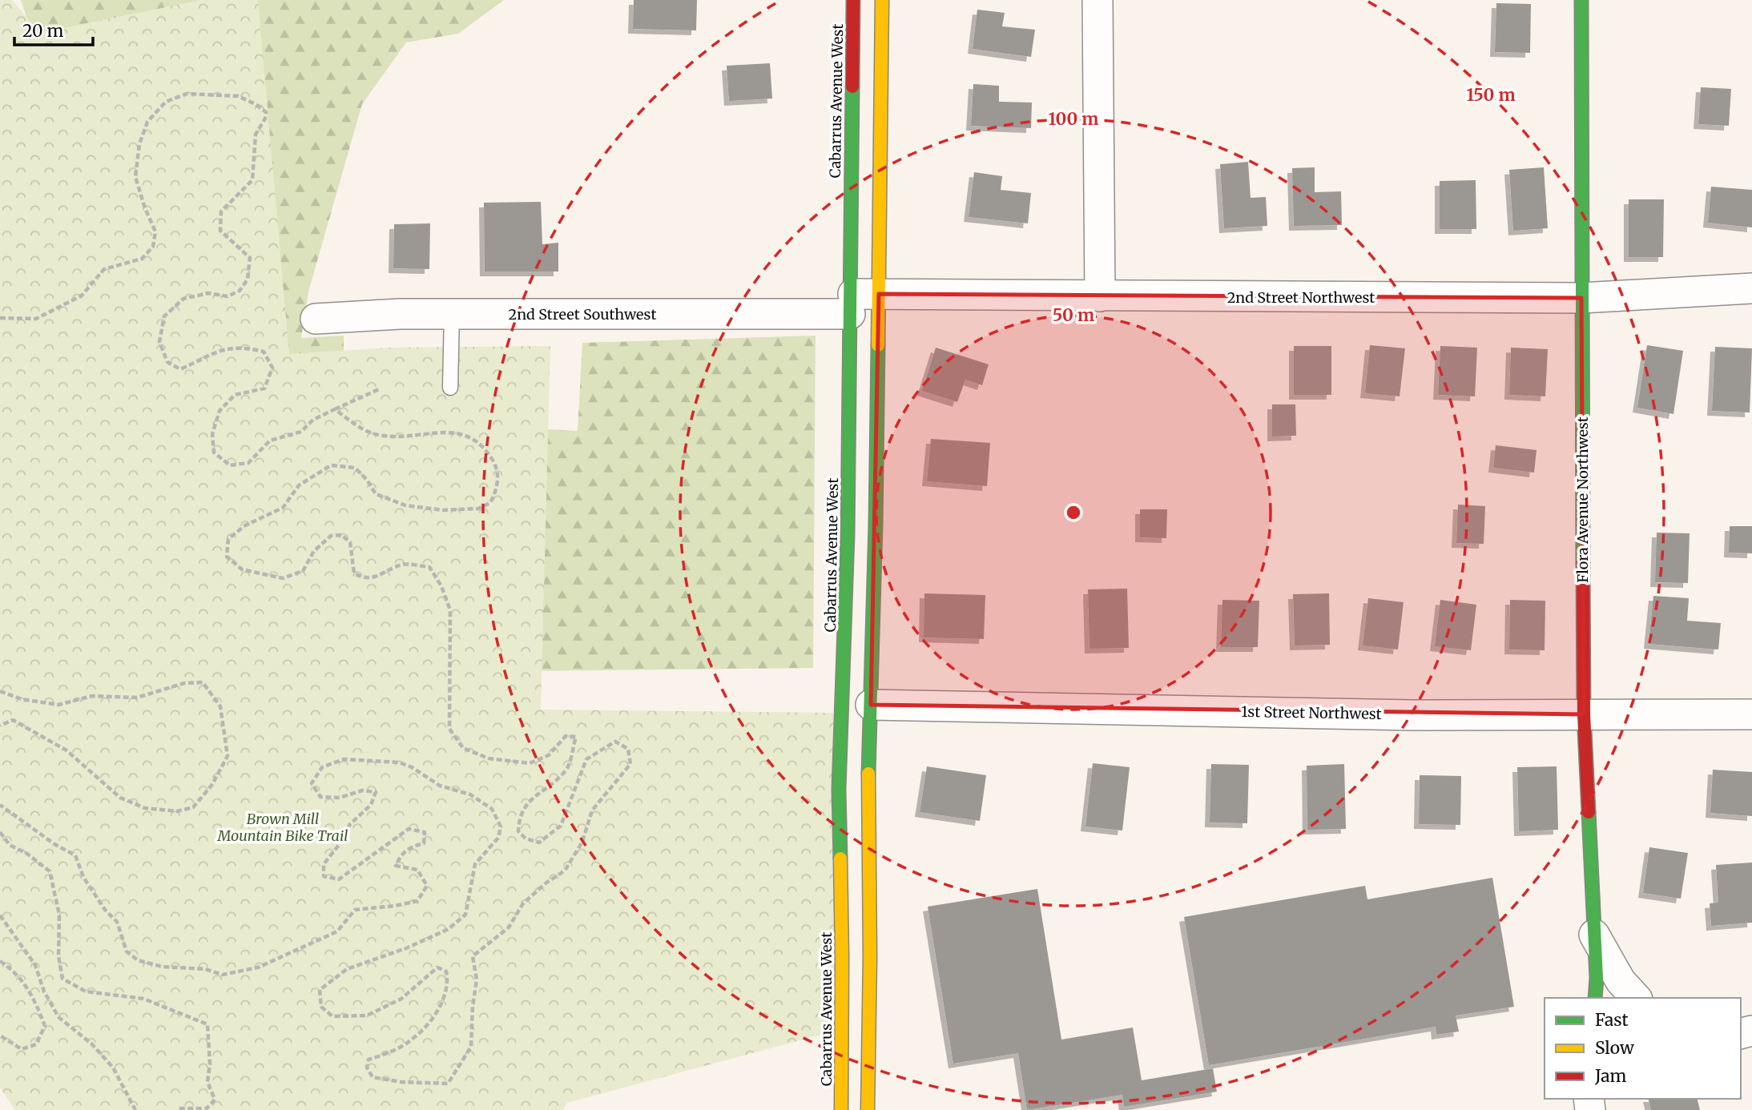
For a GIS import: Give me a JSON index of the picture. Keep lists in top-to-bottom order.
{
  "streets": {
    "main road": ["Cabarrus Avenue West", "Flora Avenue Northwest"],
    "street": ["2nd Street Northwest", "2nd Street Southwest", "1st Street Northwest"]
  },
  "crossings": [
    ["Cabarrus Avenue West", "2nd Street Northwest"],
    ["Cabarrus Avenue West", "2nd Street Southwest"],
    ["2nd Street Northwest", "2nd Street Southwest"],
    ["2nd Street Northwest", "Flora Avenue Northwest"],
    ["Flora Avenue Northwest", "1st Street Northwest"]
  ],
  "parks": ["Brown Mill Mountain Bike Trail"],
  "legend": ["Fast", "Slow", "Jam"],
  "scale_bar": "20 m",
  "rings": ["150 m", "100 m", "50 m"]
}
